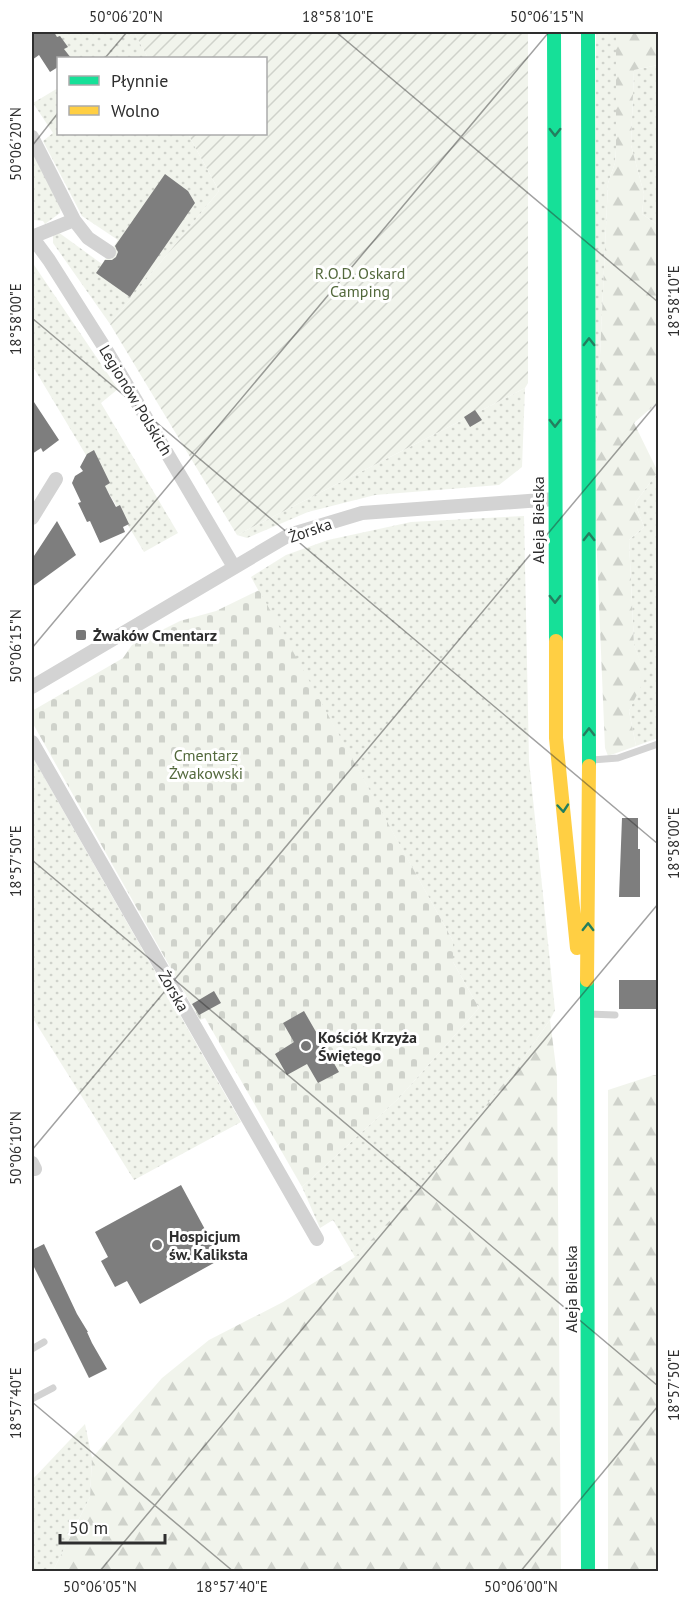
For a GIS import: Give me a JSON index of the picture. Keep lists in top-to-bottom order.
{
  "streets": {
    "street": ["Legionów Polskich", "Aleja Bielska", "Żorska"]
  },
  "crossings": [
    ["Legionów Polskich", "Żorska"],
    ["Aleja Bielska", "Żorska"]
  ],
  "parks": ["R.O.D. Oskard Camping", "Cmentarz Żwakowski"],
  "places": {
    "transit": ["Żwaków Cmentarz"],
    "other": ["Kościół Krzyża Świętego", "Hospicjum św. Kaliksta"]
  },
  "legend": ["Płynnie", "Wolno"],
  "scale_bar": "50 m",
  "coordinates": [
    "50°06'20\"N",
    "18°58'10\"E",
    "50°06'15\"N",
    "18°58'00\"E",
    "18°57'50\"E",
    "50°06'10\"N",
    "18°57'40\"E",
    "50°06'05\"N",
    "50°06'00\"N"
  ]
}
